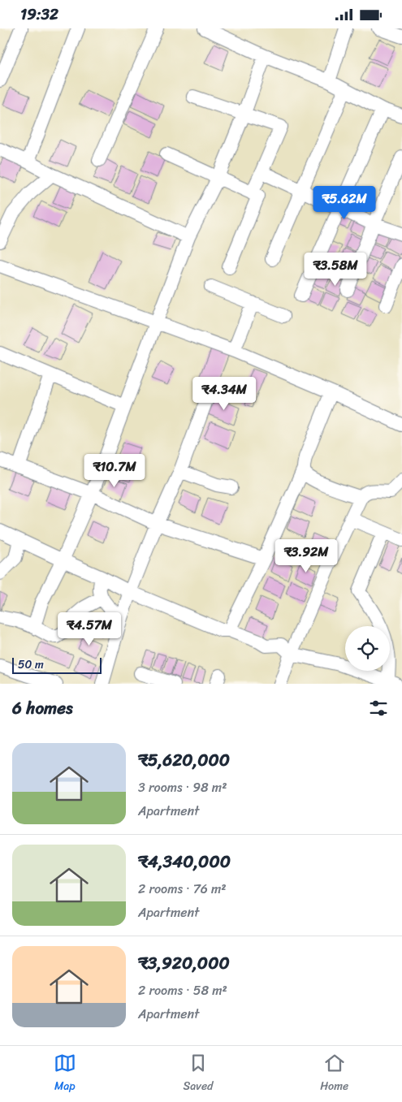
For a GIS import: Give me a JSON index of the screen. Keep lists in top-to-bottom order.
{
  "scale_bar": "50 m",
  "page": {
    "status": "19:32",
    "price": [
      "₹5.62M",
      "₹3.58M",
      "₹4.34M",
      "₹10.7M",
      "₹3.92M",
      "₹4.57M"
    ],
    "scale": "50 m",
    "heading": "6 homes",
    "list": [
      {
        "name": "₹5,620,000",
        "note": "3 rooms · 98 m² · Apartment"
      },
      {
        "name": "₹4,340,000",
        "note": "2 rooms · 76 m² · Apartment"
      },
      {
        "name": "₹3,920,000",
        "note": "2 rooms · 58 m² · Apartment"
      }
    ],
    "tabs": ["Map", "Saved", "Home"]
  }
}
